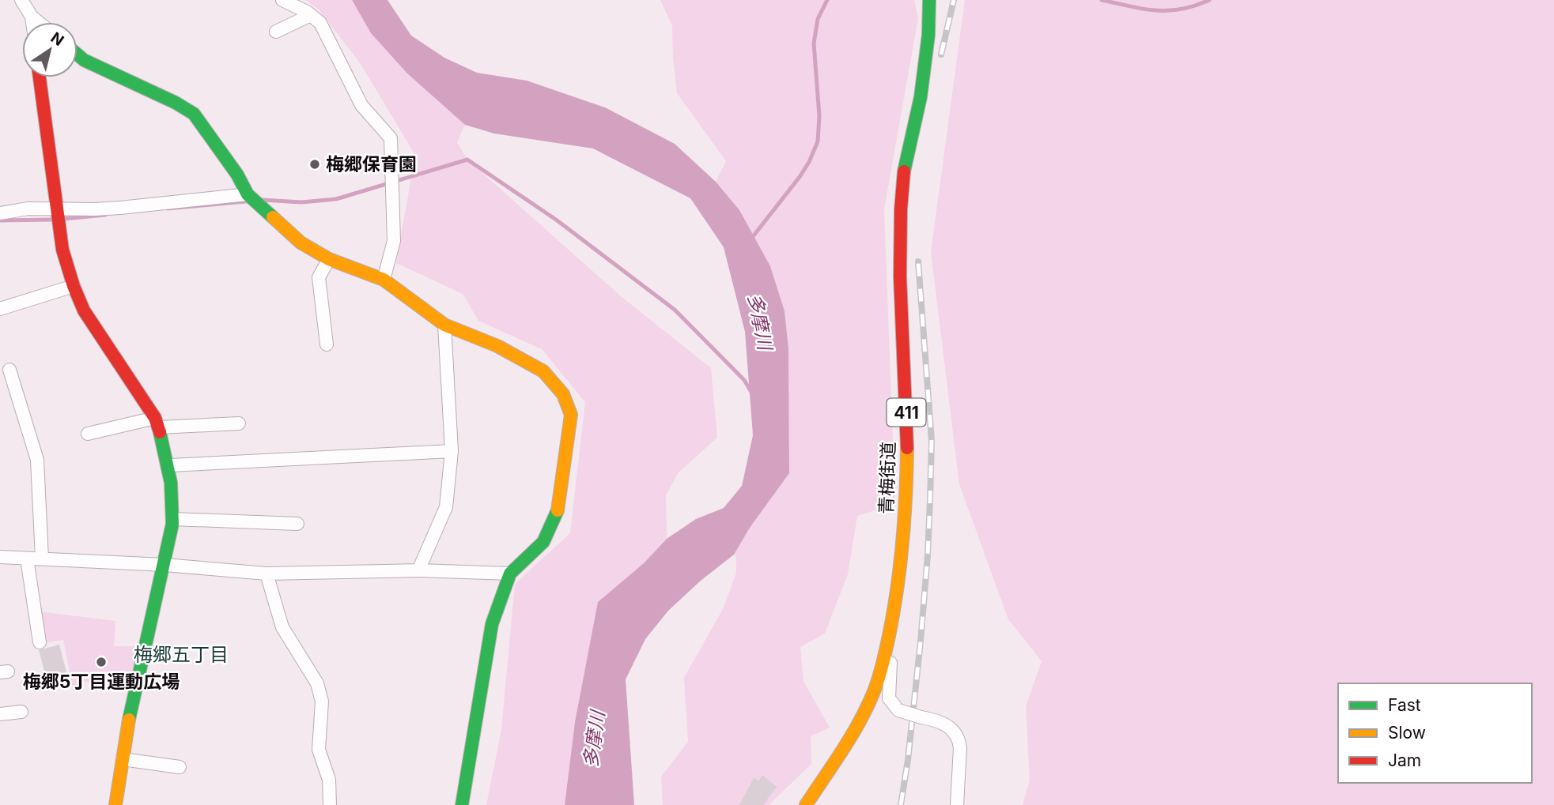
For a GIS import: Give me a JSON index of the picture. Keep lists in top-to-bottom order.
{
  "streets": {
    "main road": ["411", "青梅街道"]
  },
  "districts": ["梅郷五丁目"],
  "water": ["多摩川"],
  "places": ["梅郷保育園", "梅郷5丁目運動広場"],
  "legend": ["Fast", "Slow", "Jam"],
  "north": "top right"
}
